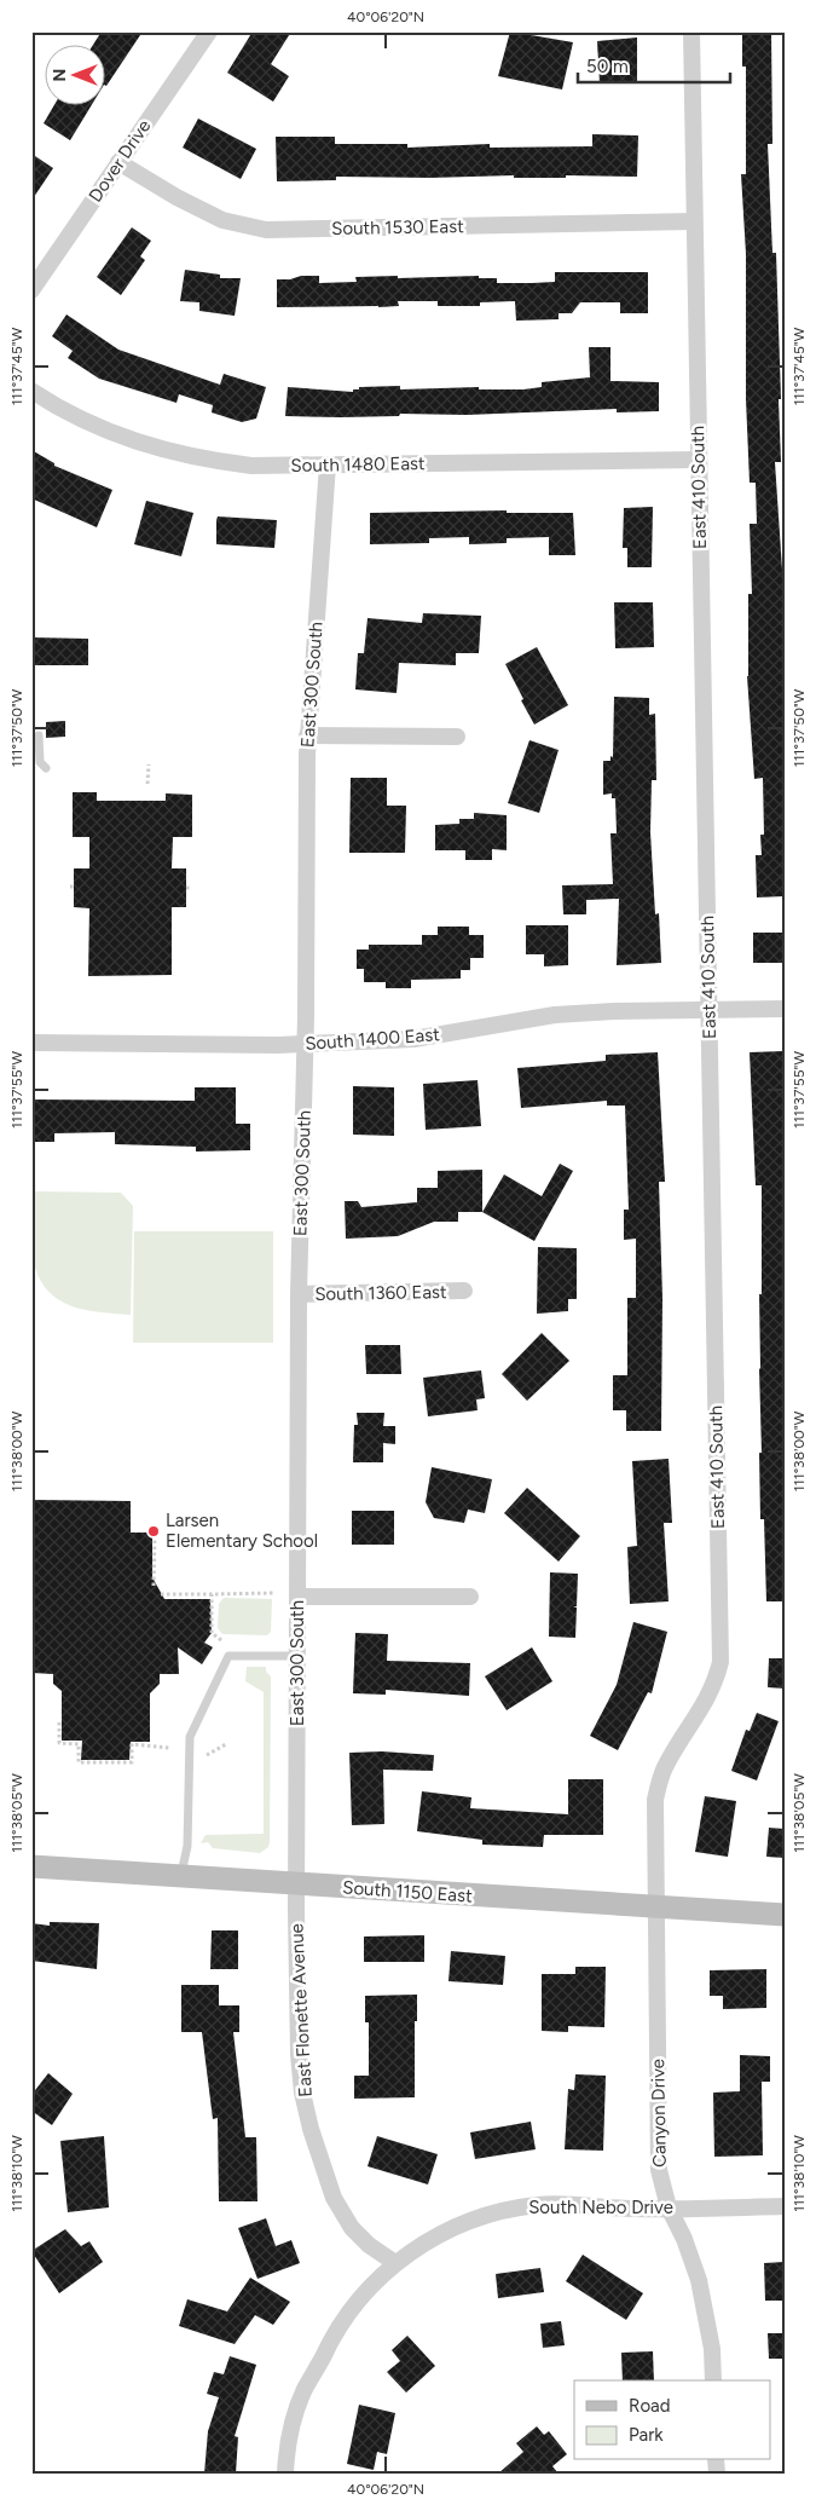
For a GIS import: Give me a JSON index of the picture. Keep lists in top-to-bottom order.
{
  "streets": {
    "street": [
      "Dover Drive",
      "South 1530 East",
      "South 1480 East",
      "East 410 South",
      "East 300 South",
      "South 1400 East",
      "South 1360 East",
      "South 1150 East",
      "East Flonette Avenue",
      "Canyon Drive",
      "South Nebo Drive"
    ]
  },
  "crossings": [
    ["Dover Drive", "South 1530 East"],
    ["South 1530 East", "East 410 South"],
    ["South 1480 East", "East 410 South"],
    ["South 1480 East", "East 300 South"],
    ["East 410 South", "South 1400 East"],
    ["East 410 South", "South 1150 East"],
    ["East 410 South", "Canyon Drive"],
    ["East 300 South", "South 1400 East"],
    ["East 300 South", "South 1360 East"],
    ["East 300 South", "South 1150 East"],
    ["East 300 South", "East Flonette Avenue"],
    ["South 1150 East", "East Flonette Avenue"],
    ["South 1150 East", "Canyon Drive"],
    ["East Flonette Avenue", "South Nebo Drive"],
    ["Canyon Drive", "South Nebo Drive"]
  ],
  "places": ["Larsen Elementary School"],
  "legend": ["Road", "Park"],
  "scale_bar": "50 m",
  "north": "left",
  "coordinates": [
    "40°06'20\"N",
    "111°37'45\"W",
    "111°37'50\"W",
    "111°37'55\"W",
    "111°38'00\"W",
    "111°38'05\"W",
    "111°38'10\"W"
  ]
}
